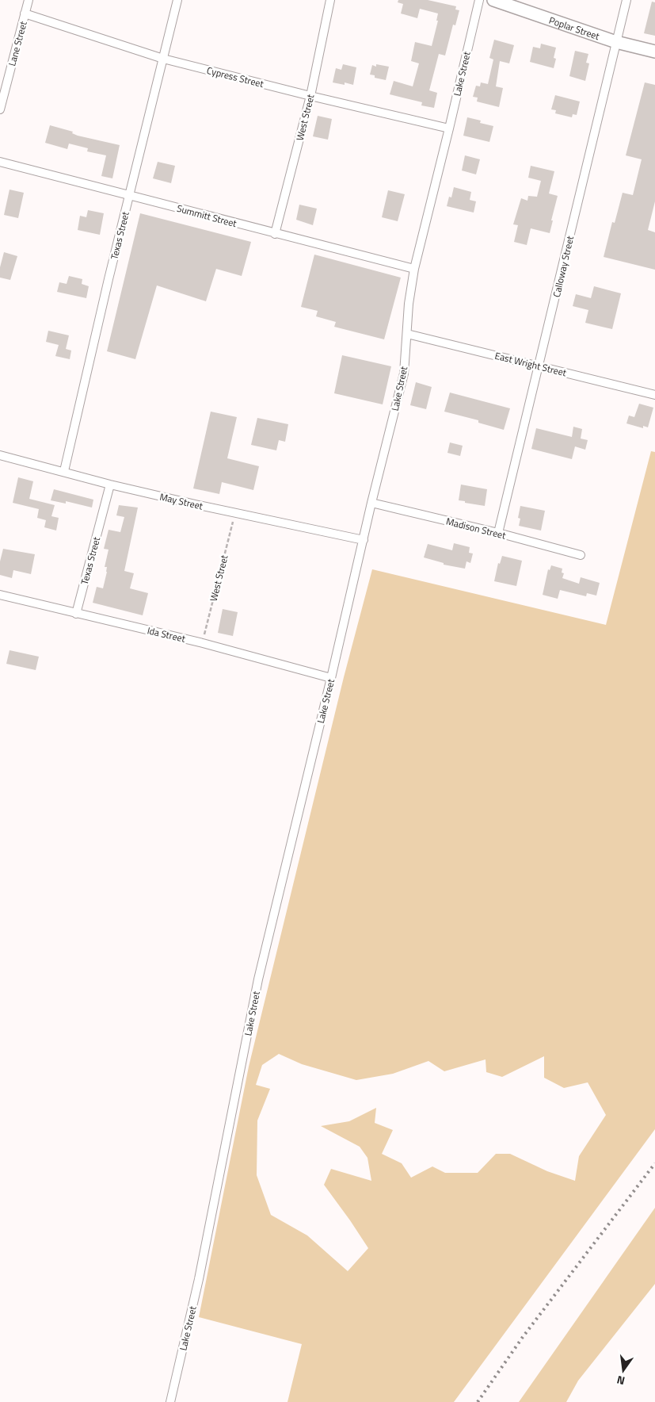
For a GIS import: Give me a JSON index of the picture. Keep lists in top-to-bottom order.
{
  "streets": {
    "street": [
      "Poplar Street",
      "Lane Street",
      "Lake Street",
      "Cypress Street",
      "West Street",
      "Summitt Street",
      "Texas Street",
      "Calloway Street",
      "East Wright Street",
      "May Street",
      "Madison Street",
      "Ida Street"
    ]
  },
  "crossings": [
    ["Poplar Street", "Calloway Street"],
    ["Lane Street", "Cypress Street"],
    ["Lake Street", "Cypress Street"],
    ["Lake Street", "Summitt Street"],
    ["Lake Street", "East Wright Street"],
    ["Lake Street", "May Street"],
    ["Lake Street", "Madison Street"],
    ["Lake Street", "Ida Street"],
    ["Cypress Street", "West Street"],
    ["Cypress Street", "Texas Street"],
    ["West Street", "Summitt Street"],
    ["West Street", "May Street"],
    ["West Street", "Ida Street"],
    ["Summitt Street", "Texas Street"],
    ["Texas Street", "May Street"],
    ["Texas Street", "Ida Street"],
    ["Calloway Street", "East Wright Street"],
    ["Calloway Street", "Madison Street"]
  ],
  "north": "bottom"
}
